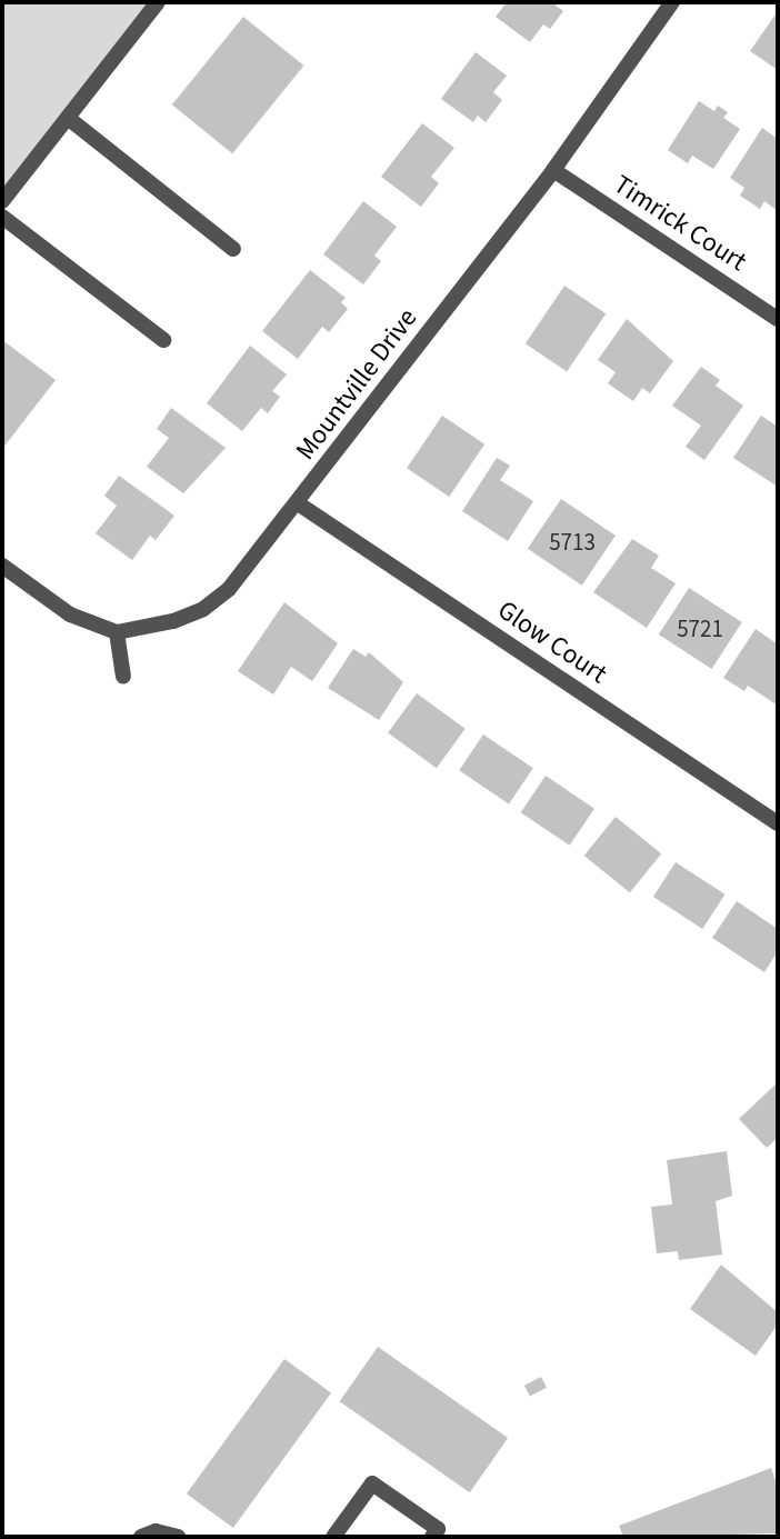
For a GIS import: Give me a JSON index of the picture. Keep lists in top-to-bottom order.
{
  "streets": {
    "street": ["Timrick Court", "Mountville Drive", "Glow Court"]
  },
  "crossings": [
    ["Timrick Court", "Mountville Drive"],
    ["Mountville Drive", "Glow Court"]
  ],
  "house_numbers": ["5713", "5721"]
}
